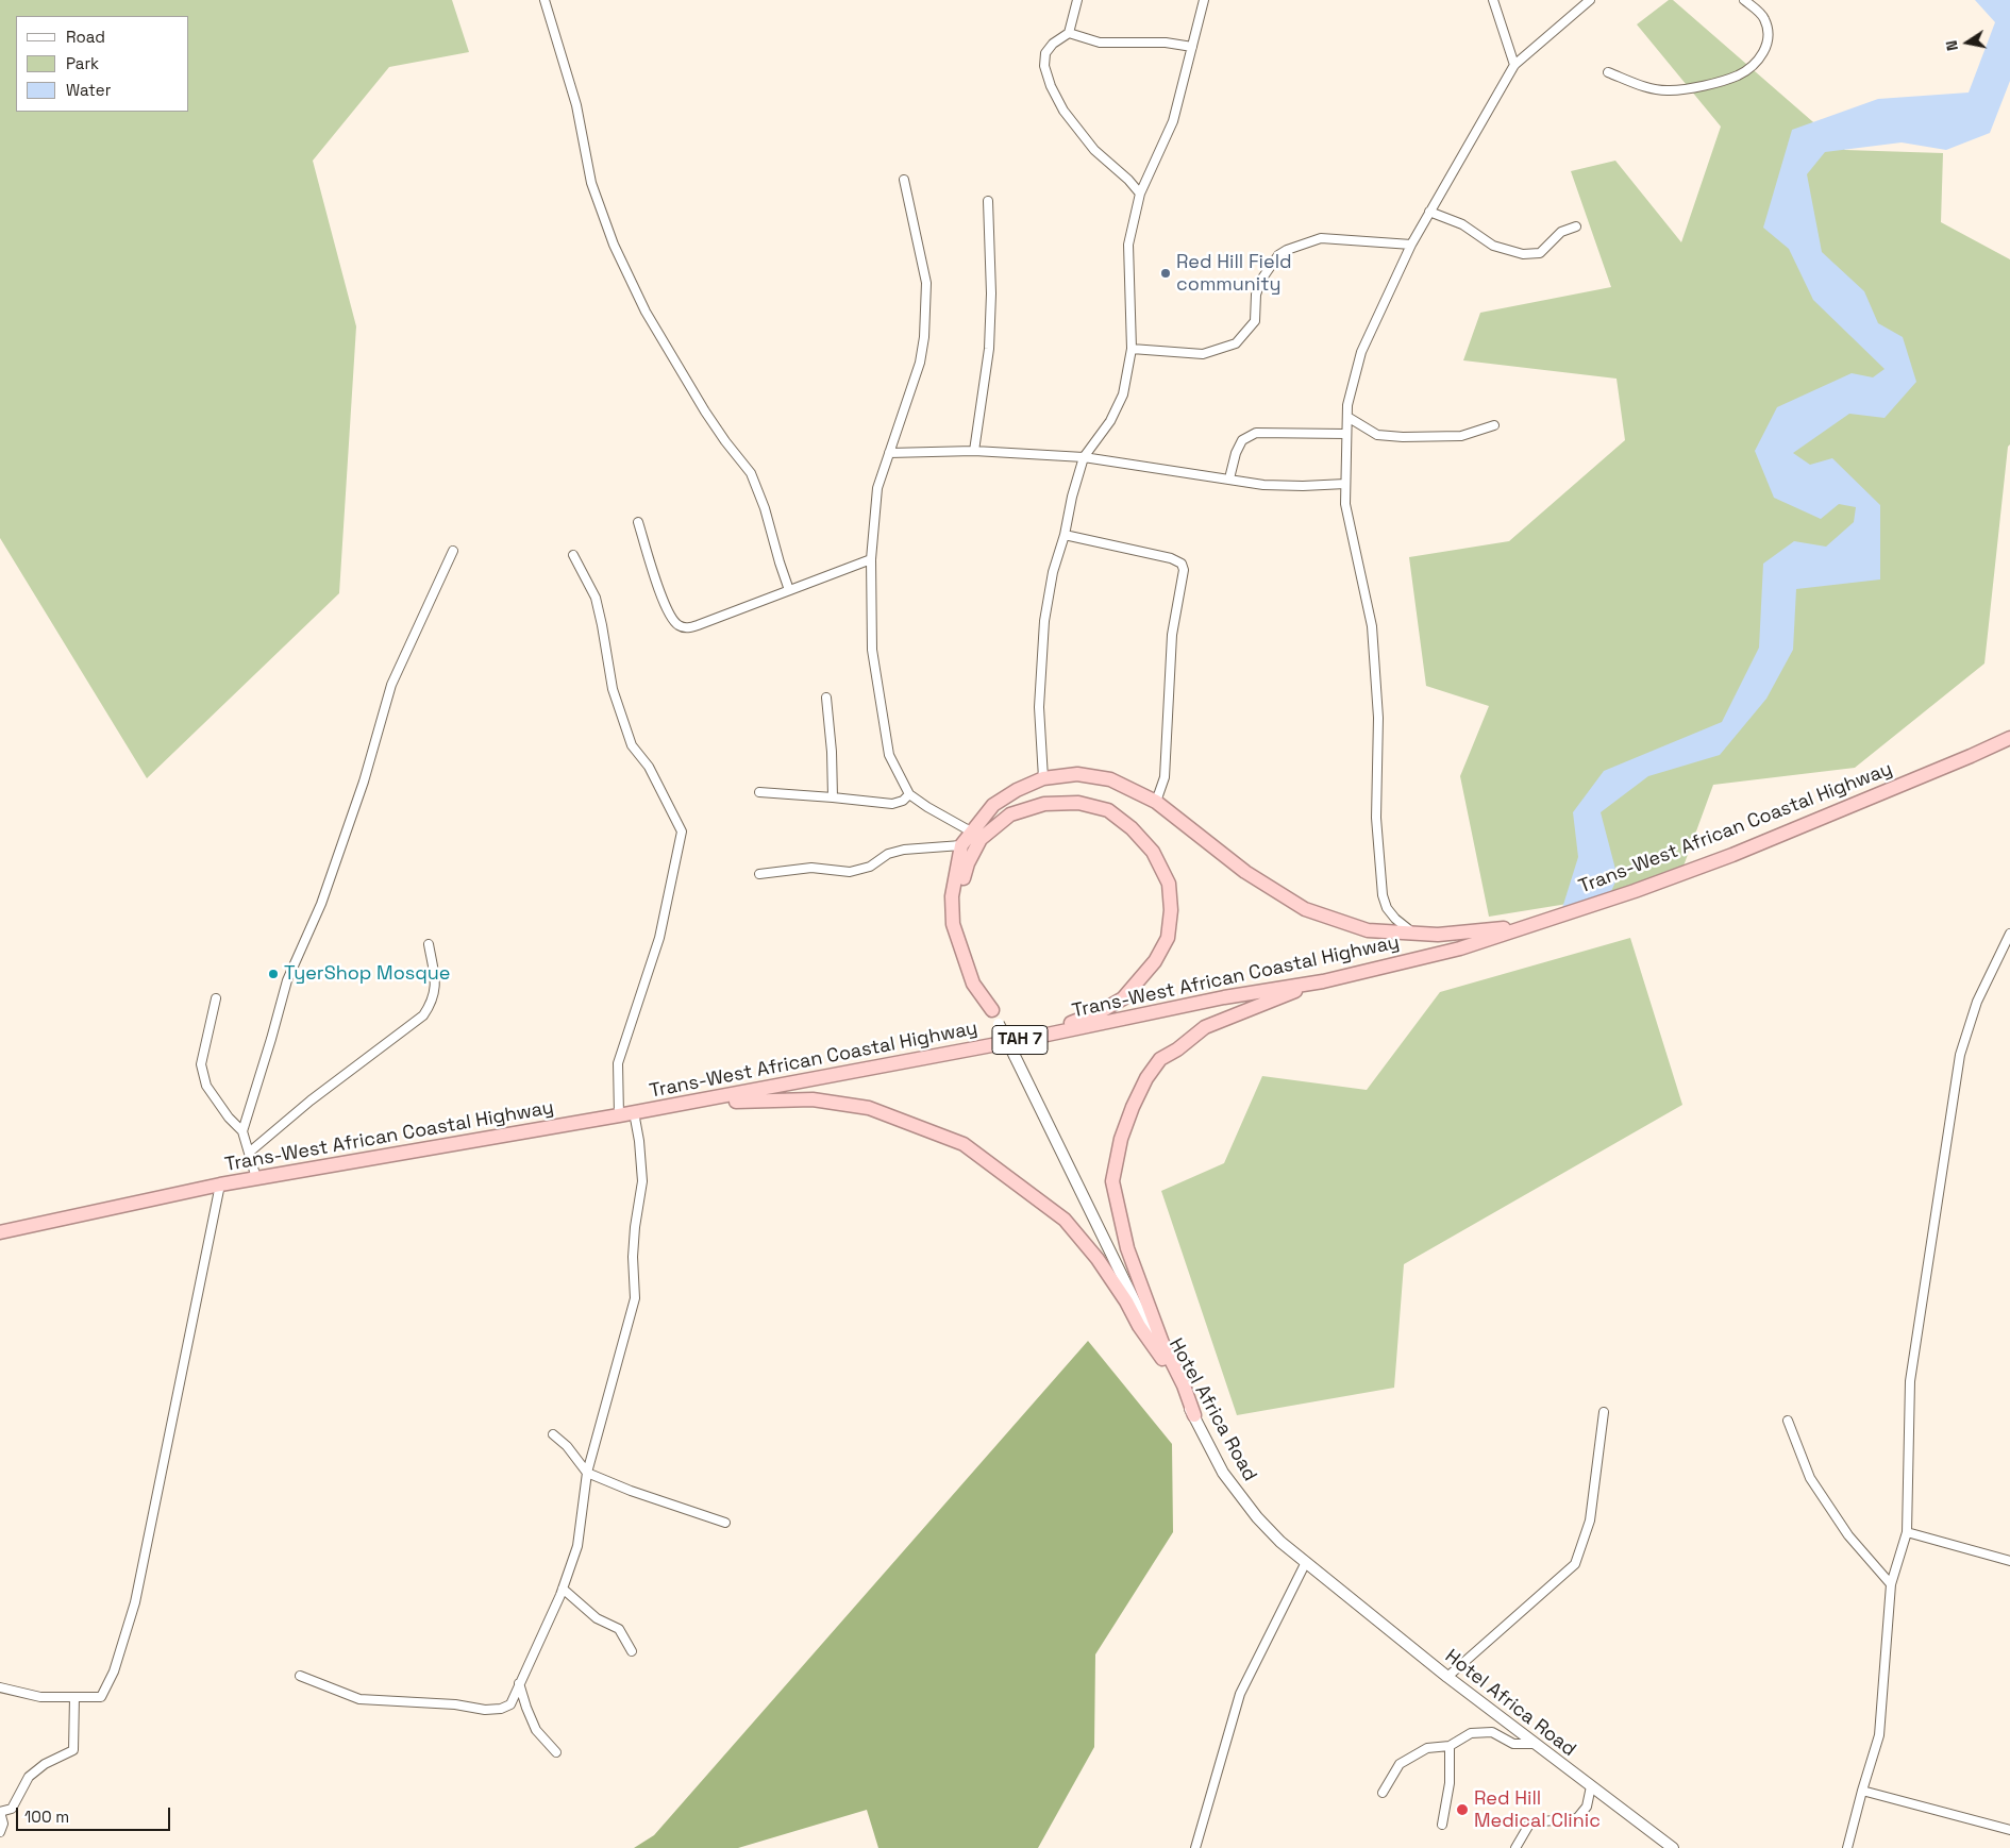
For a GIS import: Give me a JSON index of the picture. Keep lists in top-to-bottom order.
{
  "streets": {
    "highway": ["Trans-West African Coastal Highway", "TAH 7"],
    "street": ["Hotel Africa Road"]
  },
  "places": ["Red Hill Field community", "TyerShop Mosque", "Red Hill Medical Clinic"],
  "legend": ["Road", "Park", "Water"],
  "scale_bar": "100 m",
  "north": "left"
}
